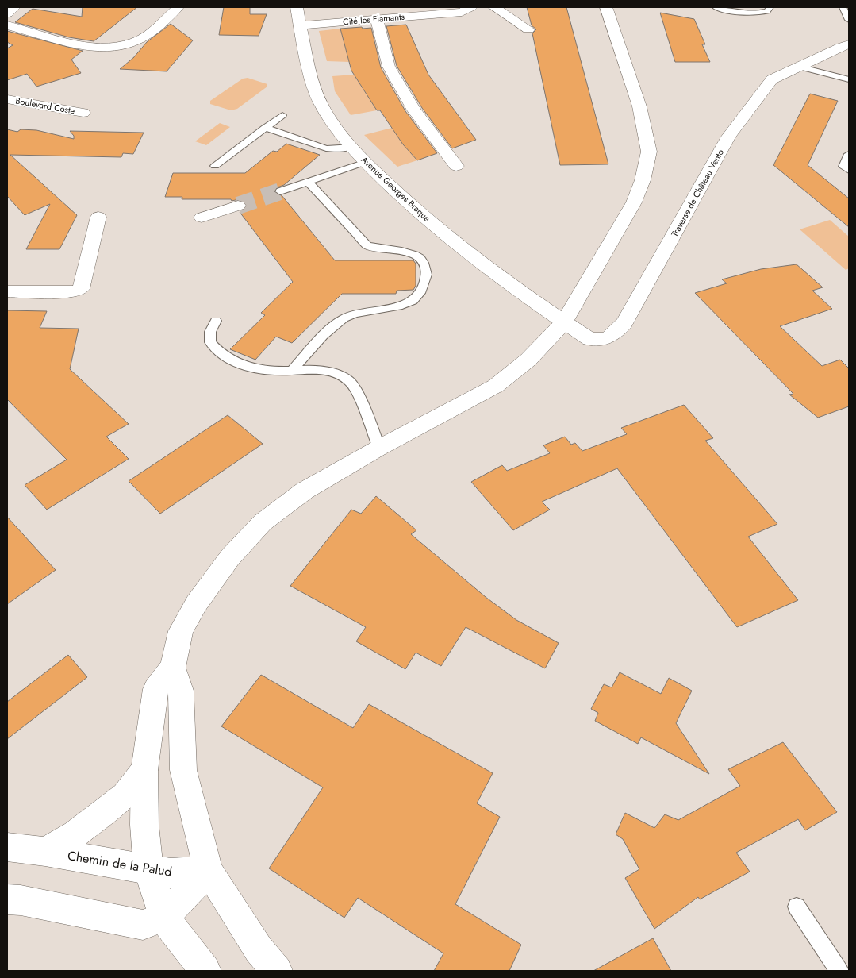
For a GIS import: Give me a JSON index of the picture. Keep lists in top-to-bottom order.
{
  "streets": {
    "street": [
      "Cité les Flamants",
      "Boulevard Coste",
      "Avenue Georges Braque",
      "Traverse de Château Vento",
      "Chemin de la Palud"
    ]
  },
  "crossings": [
    ["Cité les Flamants", "Avenue Georges Braque"],
    ["Avenue Georges Braque", "Traverse de Château Vento"]
  ]
}
